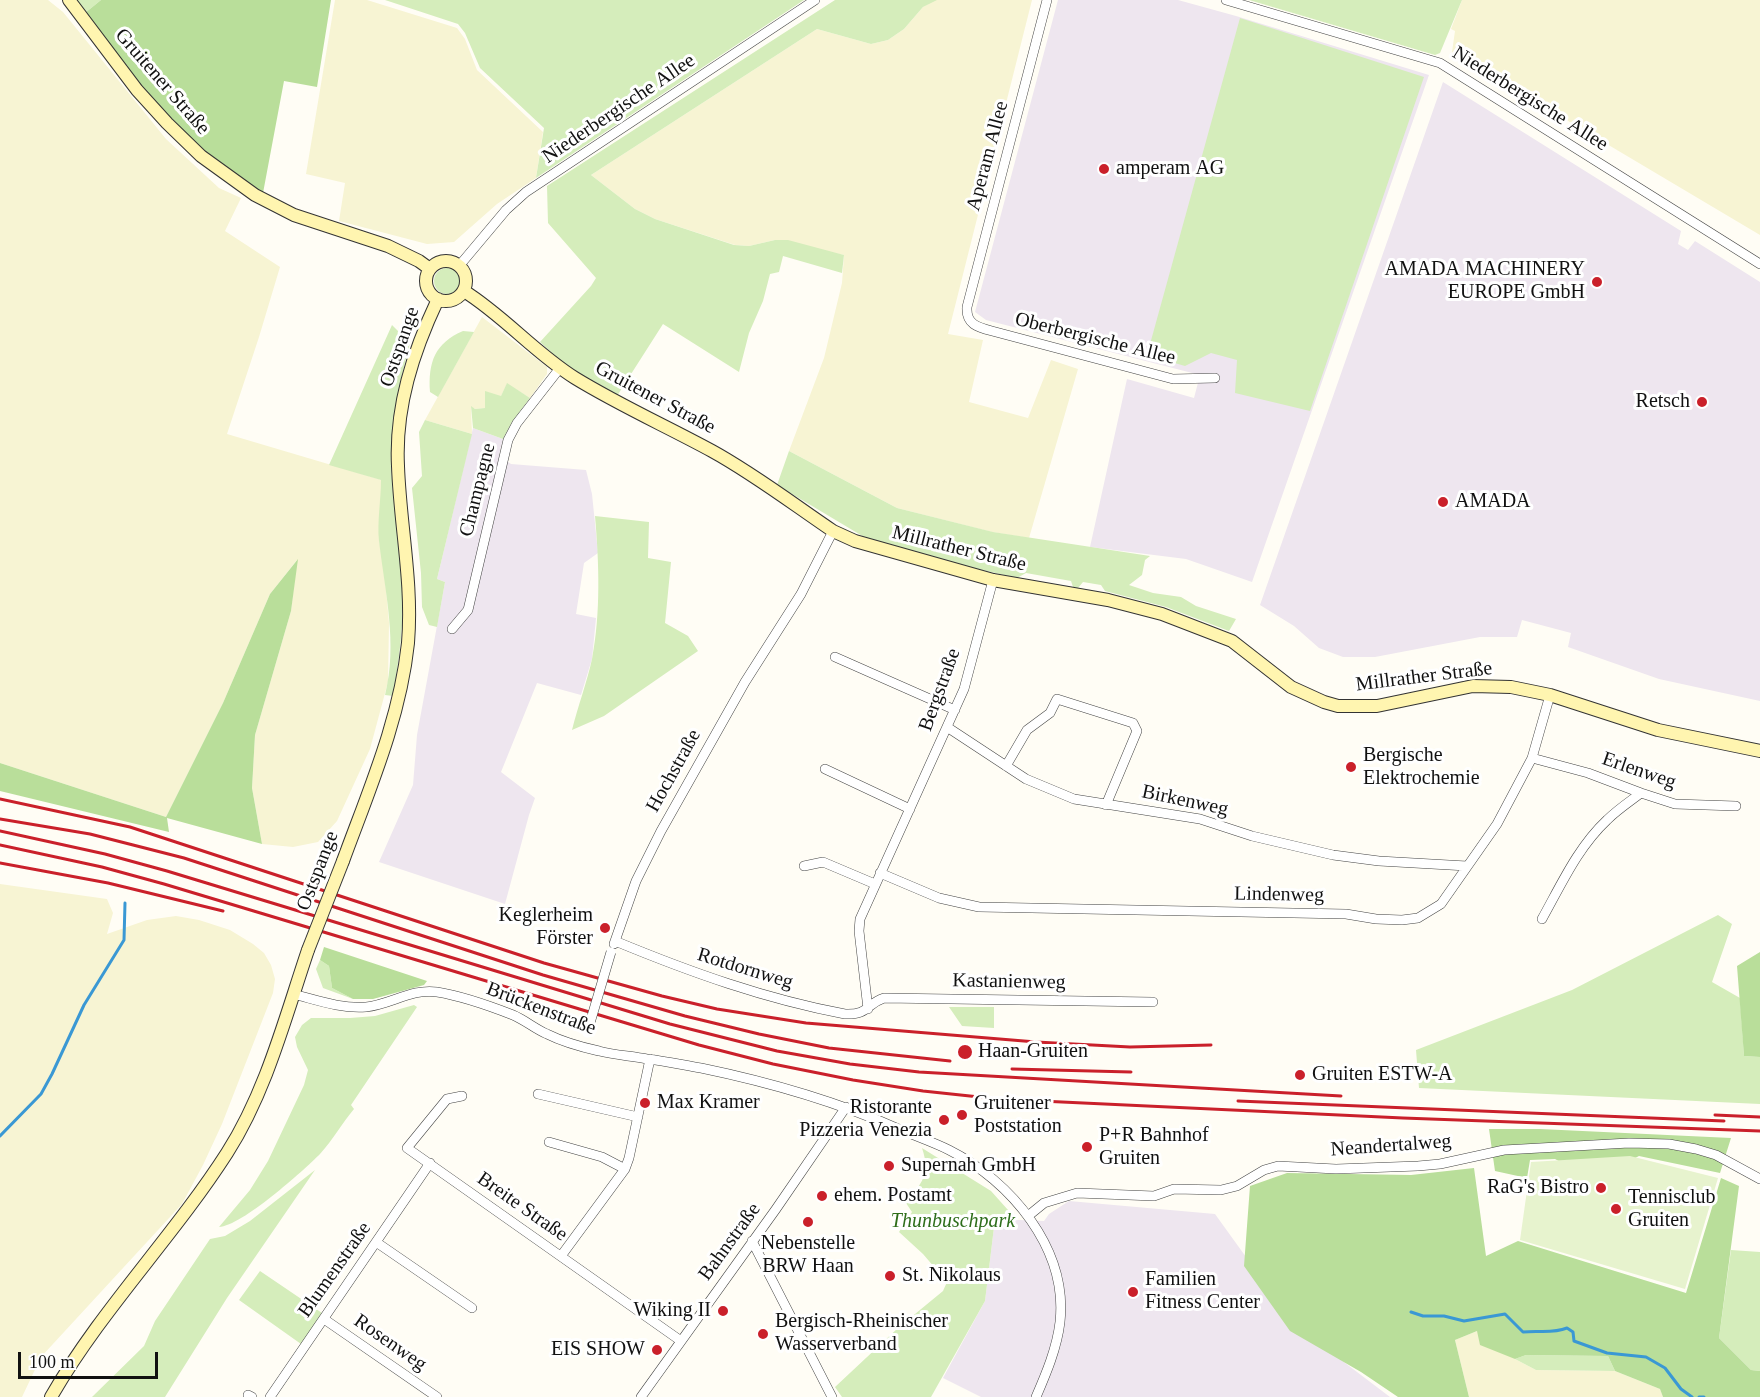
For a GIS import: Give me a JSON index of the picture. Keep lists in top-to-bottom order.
{
  "streets": {
    "main road": ["Gruitener Straße", "Ostspange", "Millrather Straße"],
    "street": [
      "Niederbergische Allee",
      "Aperam Allee",
      "Oberbergische Allee",
      "Champagne",
      "Bergstraße",
      "Hochstraße",
      "Erlenweg",
      "Birkenweg",
      "Lindenweg",
      "Rotdornweg",
      "Kastanienweg",
      "Brückenstraße",
      "Neandertalweg",
      "Breite Straße",
      "Bahnstraße",
      "Blumenstraße",
      "Rosenweg"
    ]
  },
  "crossings": [
    ["Gruitener Straße", "Niederbergische Allee"],
    ["Gruitener Straße", "Ostspange"],
    ["Gruitener Straße", "Champagne"],
    ["Gruitener Straße", "Millrather Straße"],
    ["Gruitener Straße", "Hochstraße"],
    ["Niederbergische Allee", "Ostspange"],
    ["Aperam Allee", "Oberbergische Allee"],
    ["Ostspange", "Brückenstraße"],
    ["Millrather Straße", "Bergstraße"],
    ["Millrather Straße", "Hochstraße"],
    ["Millrather Straße", "Lindenweg"],
    ["Bergstraße", "Birkenweg"],
    ["Bergstraße", "Lindenweg"],
    ["Bergstraße", "Rotdornweg"],
    ["Bergstraße", "Kastanienweg"],
    ["Hochstraße", "Rotdornweg"],
    ["Hochstraße", "Brückenstraße"],
    ["Erlenweg", "Lindenweg"],
    ["Birkenweg", "Lindenweg"],
    ["Rotdornweg", "Kastanienweg"],
    ["Brückenstraße", "Neandertalweg"],
    ["Brückenstraße", "Bahnstraße"],
    ["Breite Straße", "Bahnstraße"],
    ["Breite Straße", "Blumenstraße"],
    ["Blumenstraße", "Rosenweg"]
  ],
  "parks": ["Thunbuschpark"],
  "places": [
    "amperam AG",
    "AMADA MACHINERY EUROPE GmbH",
    "Retsch",
    "AMADA",
    "Bergische Elektrochemie",
    "Keglerheim Förster",
    "Haan-Gruiten",
    "Gruiten ESTW-A",
    "Max Kramer",
    "Gruitener Poststation",
    "Ristorante Pizzeria Venezia",
    "P+R Bahnhof Gruiten",
    "Supernah GmbH",
    "RaG's Bistro",
    "ehem. Postamt",
    "Tennisclub Gruiten",
    "Nebenstelle BRW Haan",
    "St. Nikolaus",
    "Familien Fitness Center",
    "Wiking II",
    "Bergisch-Rheinischer Wasserverband",
    "EIS SHOW"
  ],
  "scale_bar": "100 m"
}
